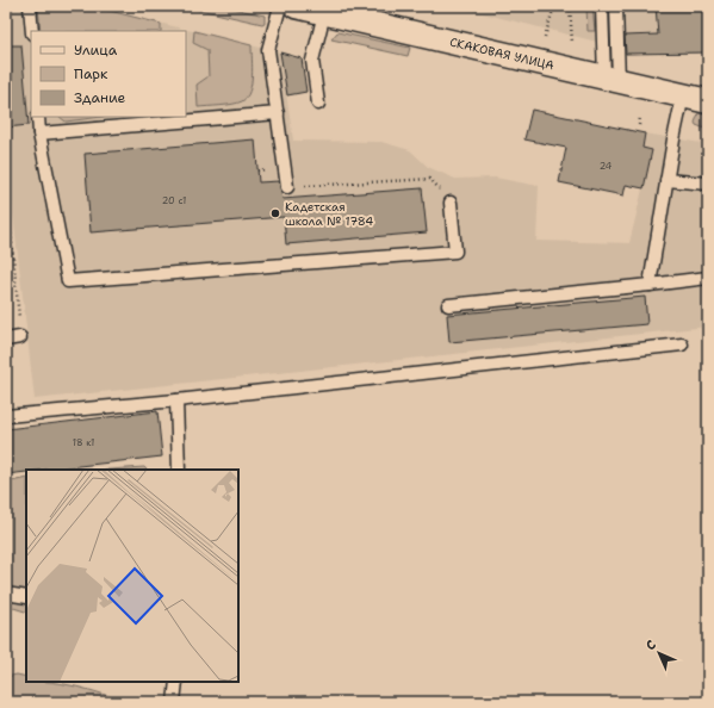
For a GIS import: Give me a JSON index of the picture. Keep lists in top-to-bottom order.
{
  "streets": {
    "street": ["СКАКОВАЯ УЛИЦА"]
  },
  "places": ["Кадетская школа № 1784"],
  "house_numbers": ["24", "20 с1", "18 к1"],
  "legend": ["Улица", "Парк", "Здание"],
  "north": "top left"
}
